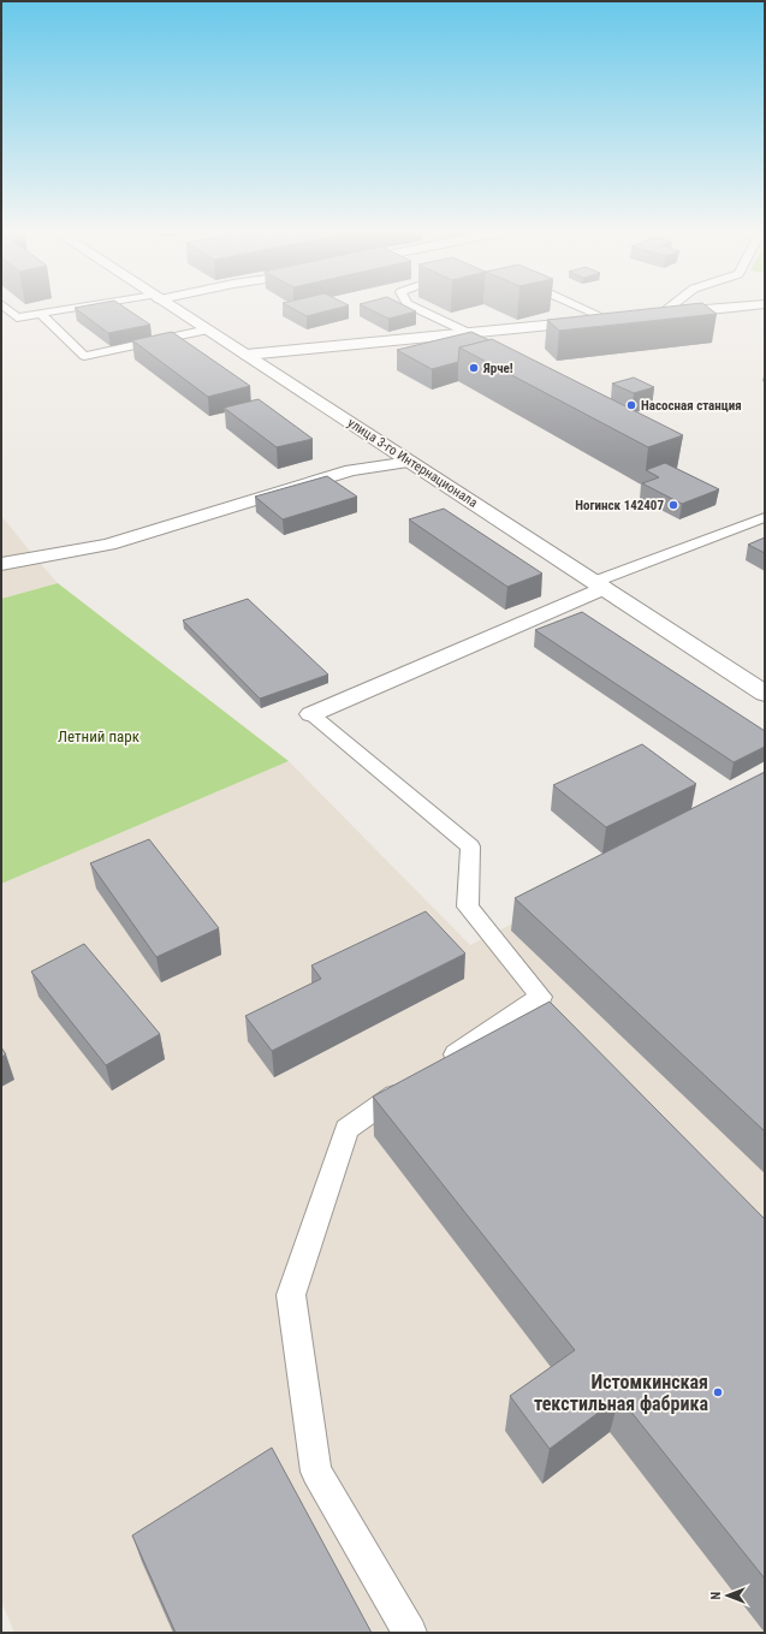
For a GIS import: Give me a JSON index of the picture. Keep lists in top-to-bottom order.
{
  "streets": {
    "street": ["улица 3-го Интернационала"]
  },
  "parks": ["Летний парк"],
  "places": [
    "Ярче!",
    "Насосная станция",
    "Ногинск 142407",
    "Истомкинская текстильная фабрика"
  ],
  "north": "left"
}
